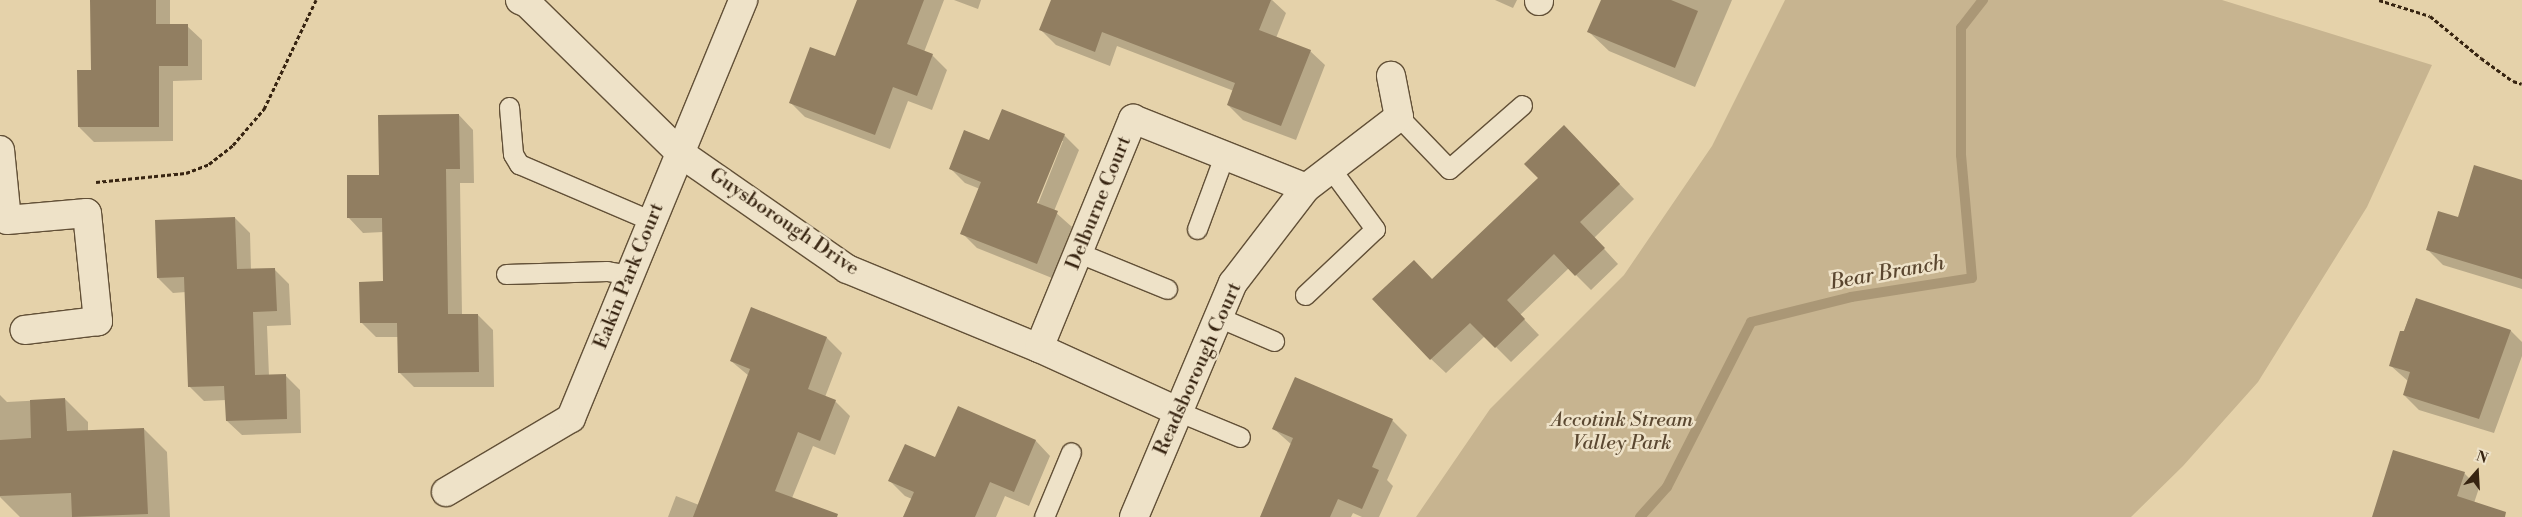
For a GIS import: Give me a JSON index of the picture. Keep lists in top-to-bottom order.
{
  "streets": {
    "street": [
      "Delburne Court",
      "Guysborough Drive",
      "Eakin Park Court",
      "Readsborough Court"
    ]
  },
  "crossings": [
    ["Delburne Court", "Guysborough Drive"],
    ["Delburne Court", "Readsborough Court"],
    ["Guysborough Drive", "Eakin Park Court"],
    ["Guysborough Drive", "Readsborough Court"]
  ],
  "water": ["Bear Branch"],
  "parks": ["Accotink Stream Valley Park"],
  "north": "top"
}
